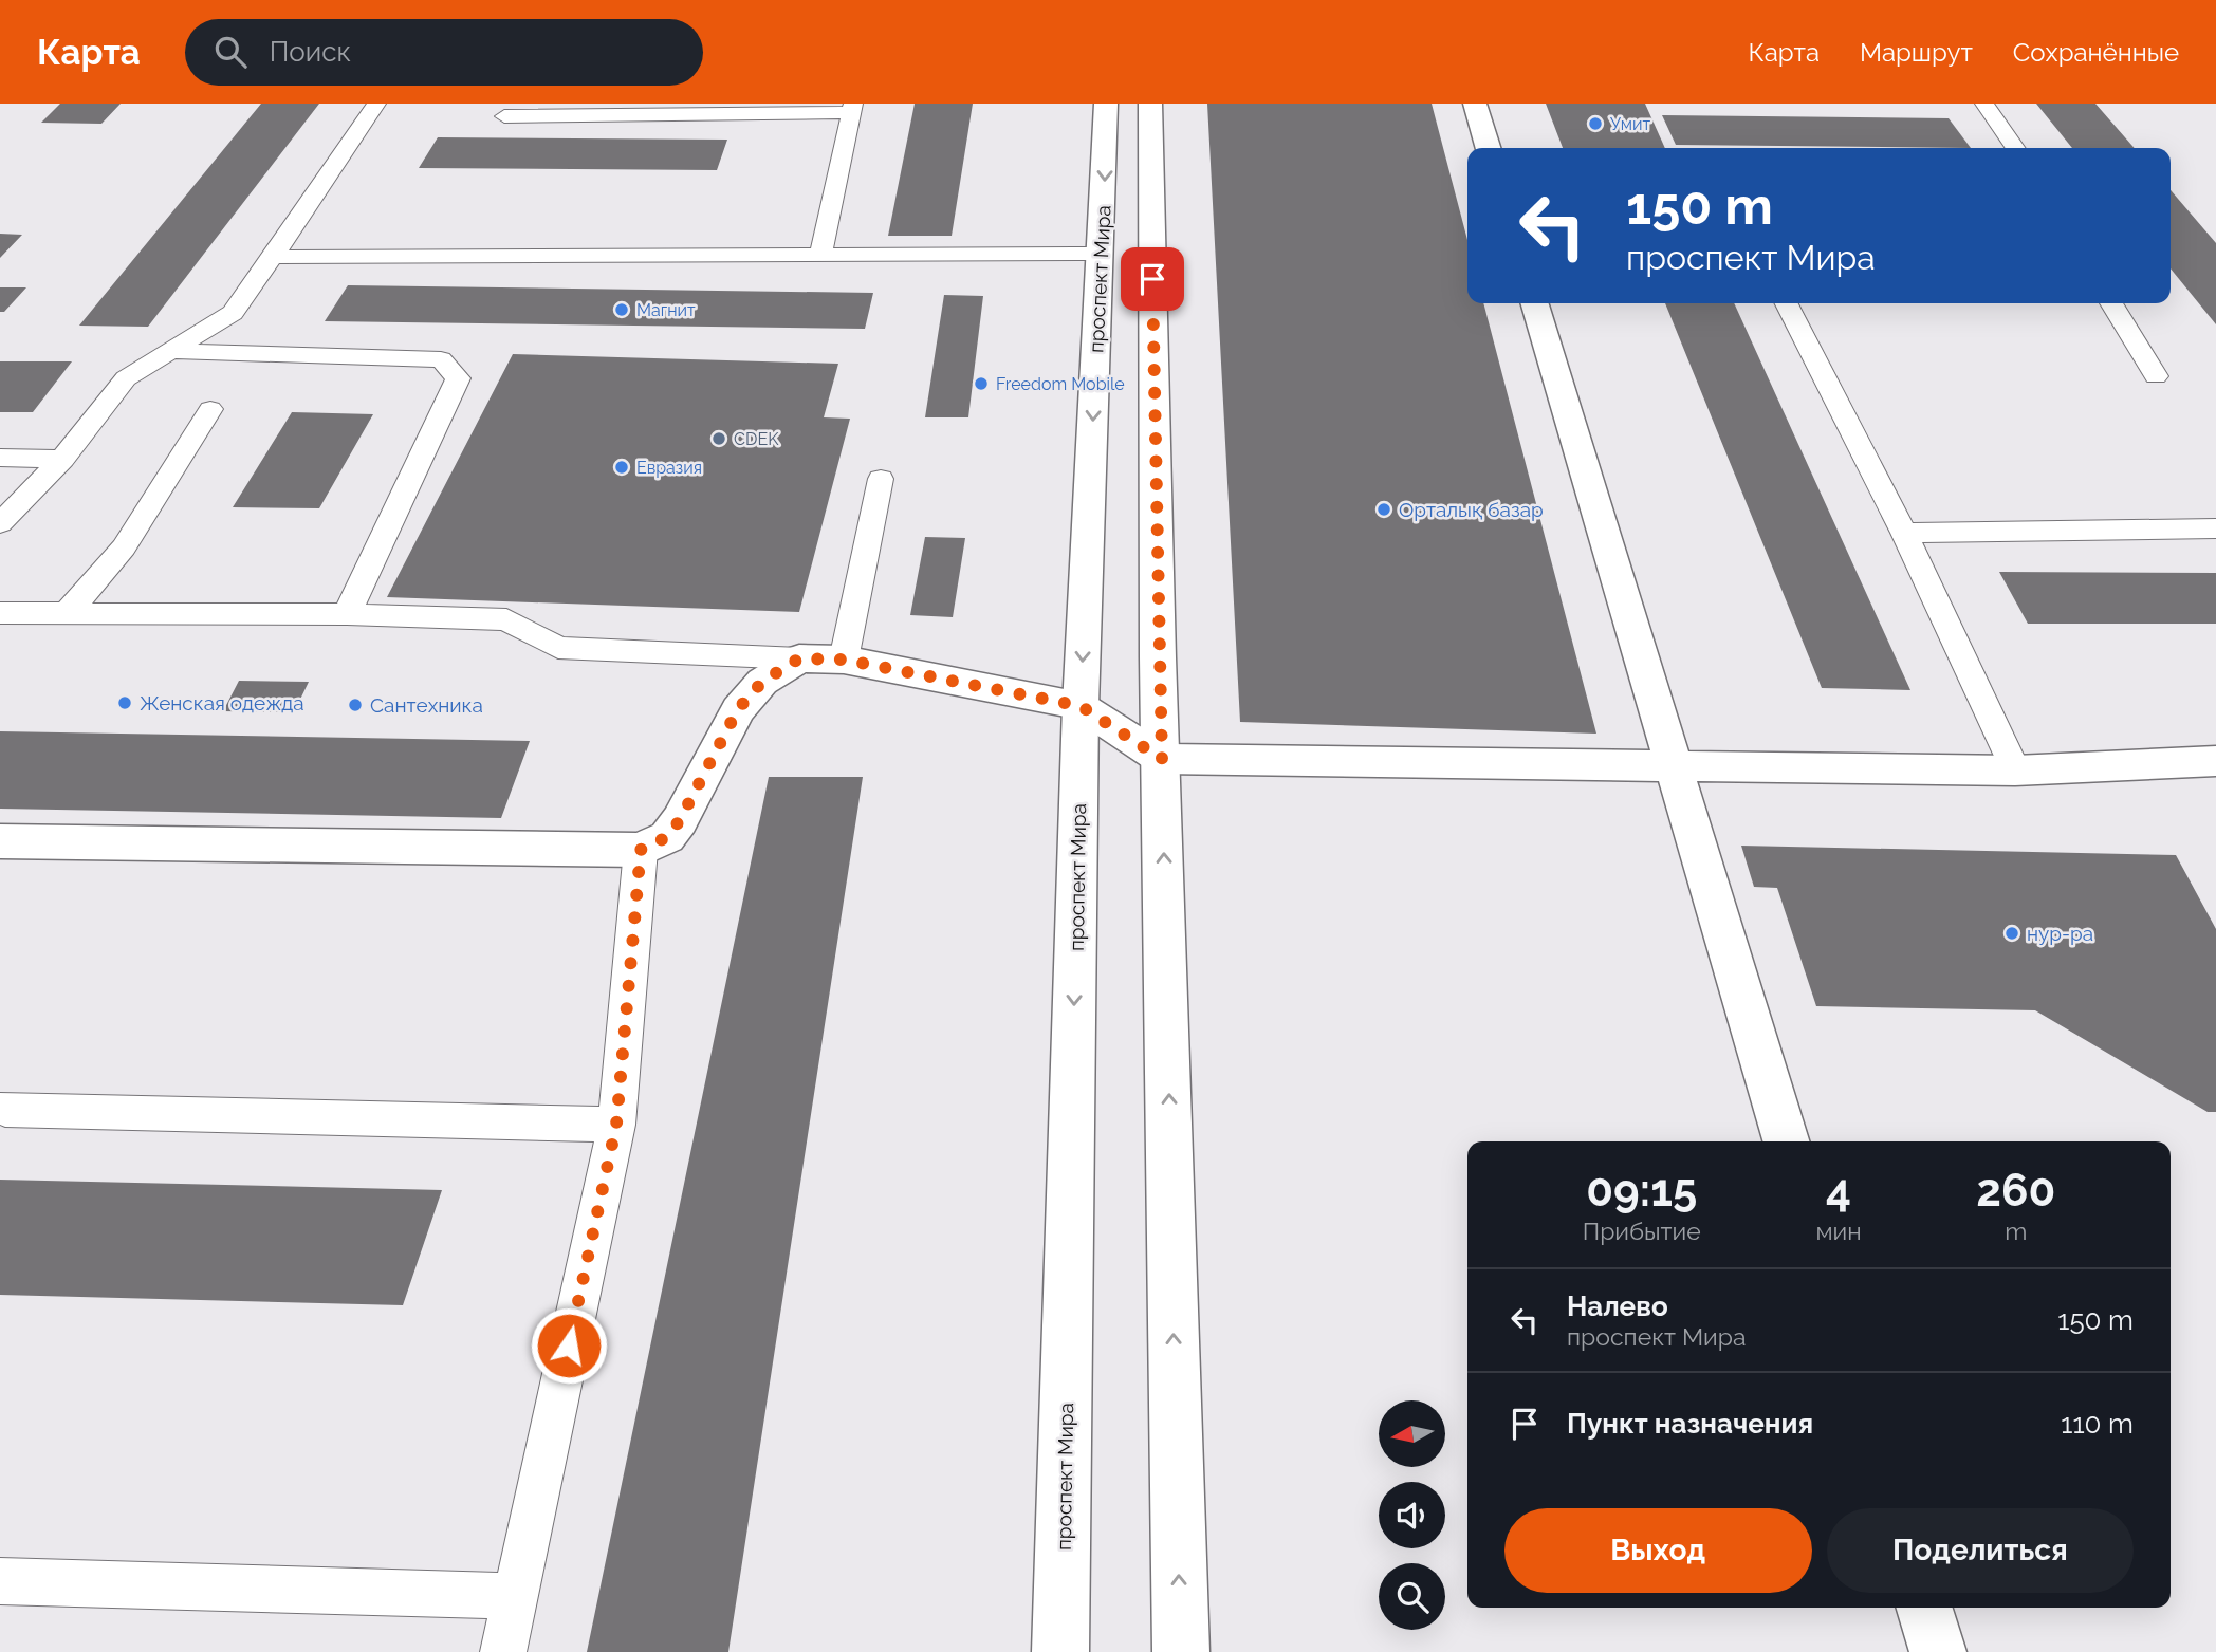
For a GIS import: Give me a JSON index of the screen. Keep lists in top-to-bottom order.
{
  "streets": {
    "main road": ["проспект Мира"]
  },
  "places": [
    "Умит",
    "Магнит",
    "Freedom Mobile",
    "CDEK",
    "Евразия",
    "Орталық базар",
    "Женская одежда",
    "Сантехника",
    "нур-ра"
  ],
  "north": "left",
  "page": {
    "header": "Карта",
    "search": "Поиск",
    "nav": ["Карта", "Маршрут", "Сохранённые"],
    "turn": ["150 m", "проспект Мира"],
    "eta": [
      "09:15",
      "Прибытие",
      "4",
      "мин",
      "260",
      "m"
    ],
    "list": [
      {
        "name": "Налево",
        "note": "проспект Мира",
        "value": "150 m"
      },
      {
        "name": "Пункт назначения",
        "value": "110 m"
      }
    ],
    "buttons": ["Выход", "Поделиться"]
  }
}
